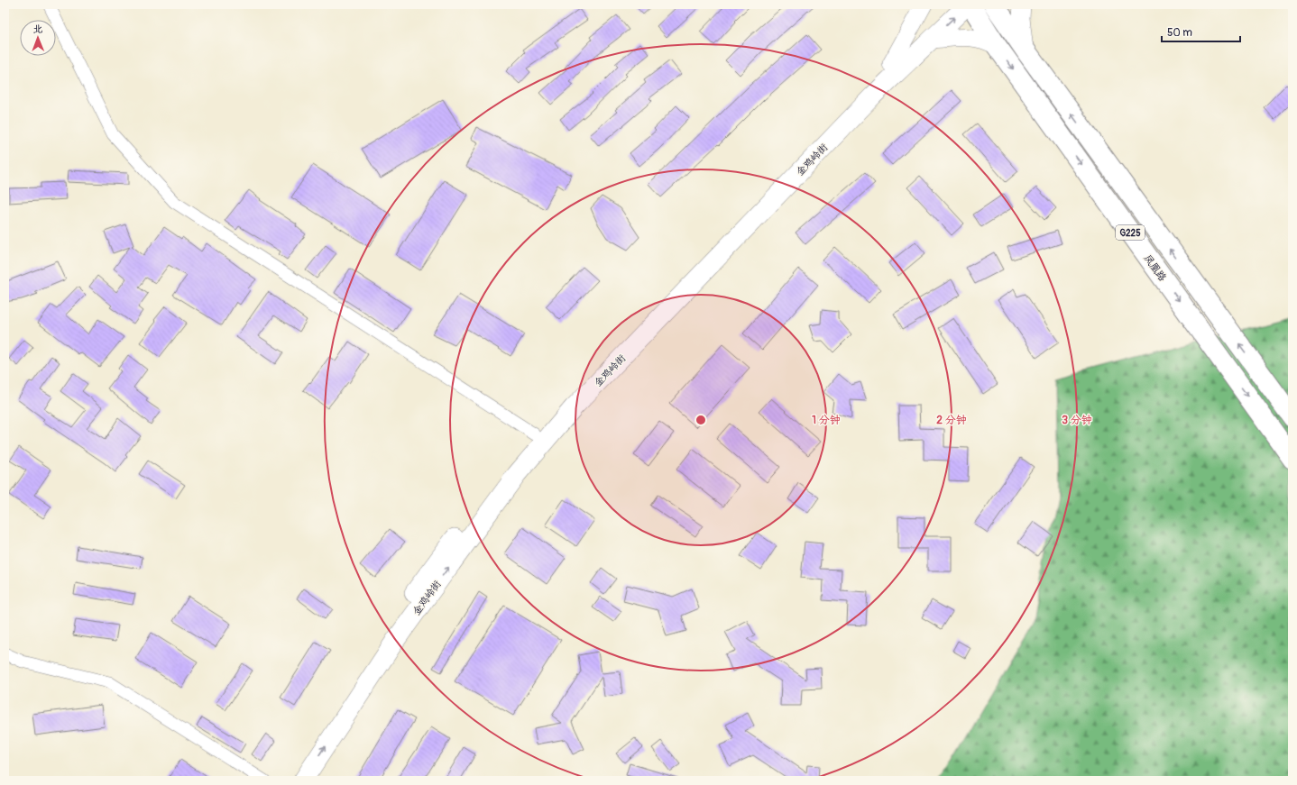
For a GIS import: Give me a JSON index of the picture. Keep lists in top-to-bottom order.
{
  "streets": {
    "highway": ["G225", "凤凰路"],
    "main road": ["金鸡岭街"]
  },
  "crossings": [
    ["金鸡岭街", "凤凰路"]
  ],
  "scale_bar": "50 m",
  "north": "top",
  "rings": ["1 分钟", "2 分钟", "3 分钟"]
}
